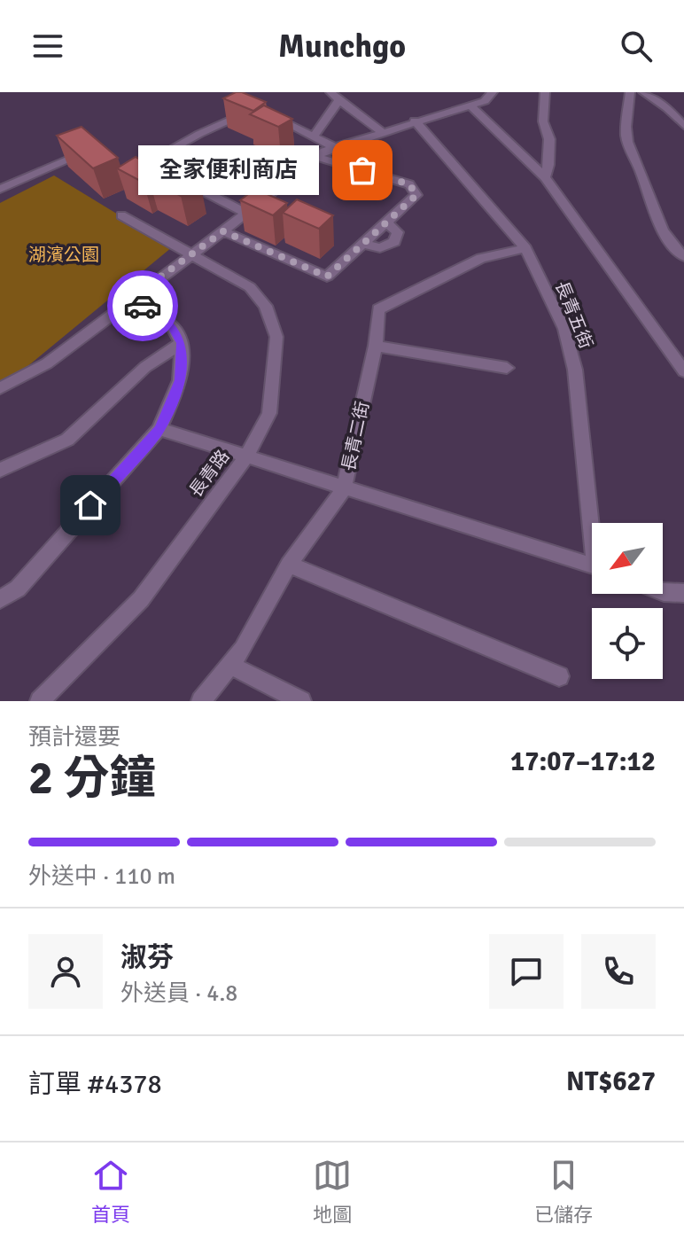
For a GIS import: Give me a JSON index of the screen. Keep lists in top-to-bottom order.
{
  "streets": {
    "street": ["長青五街", "長青二街", "長青路"]
  },
  "crossings": [
    ["長青五街", "長青二街"]
  ],
  "parks": ["湖濱公園"],
  "places": ["全家便利商店"],
  "north": "bottom left",
  "page": {
    "header": "Munchgo",
    "bubble": "全家便利商店",
    "heading": ["2 分鐘", "預計還要", "17:07–17:12"],
    "panel": [
      "淑芬",
      "外送員 · 4.8",
      "訂單 #4378",
      "NT$627"
    ],
    "bar": "外送中 · 110 m",
    "tabs": ["首頁", "地圖", "已儲存"]
  }
}
